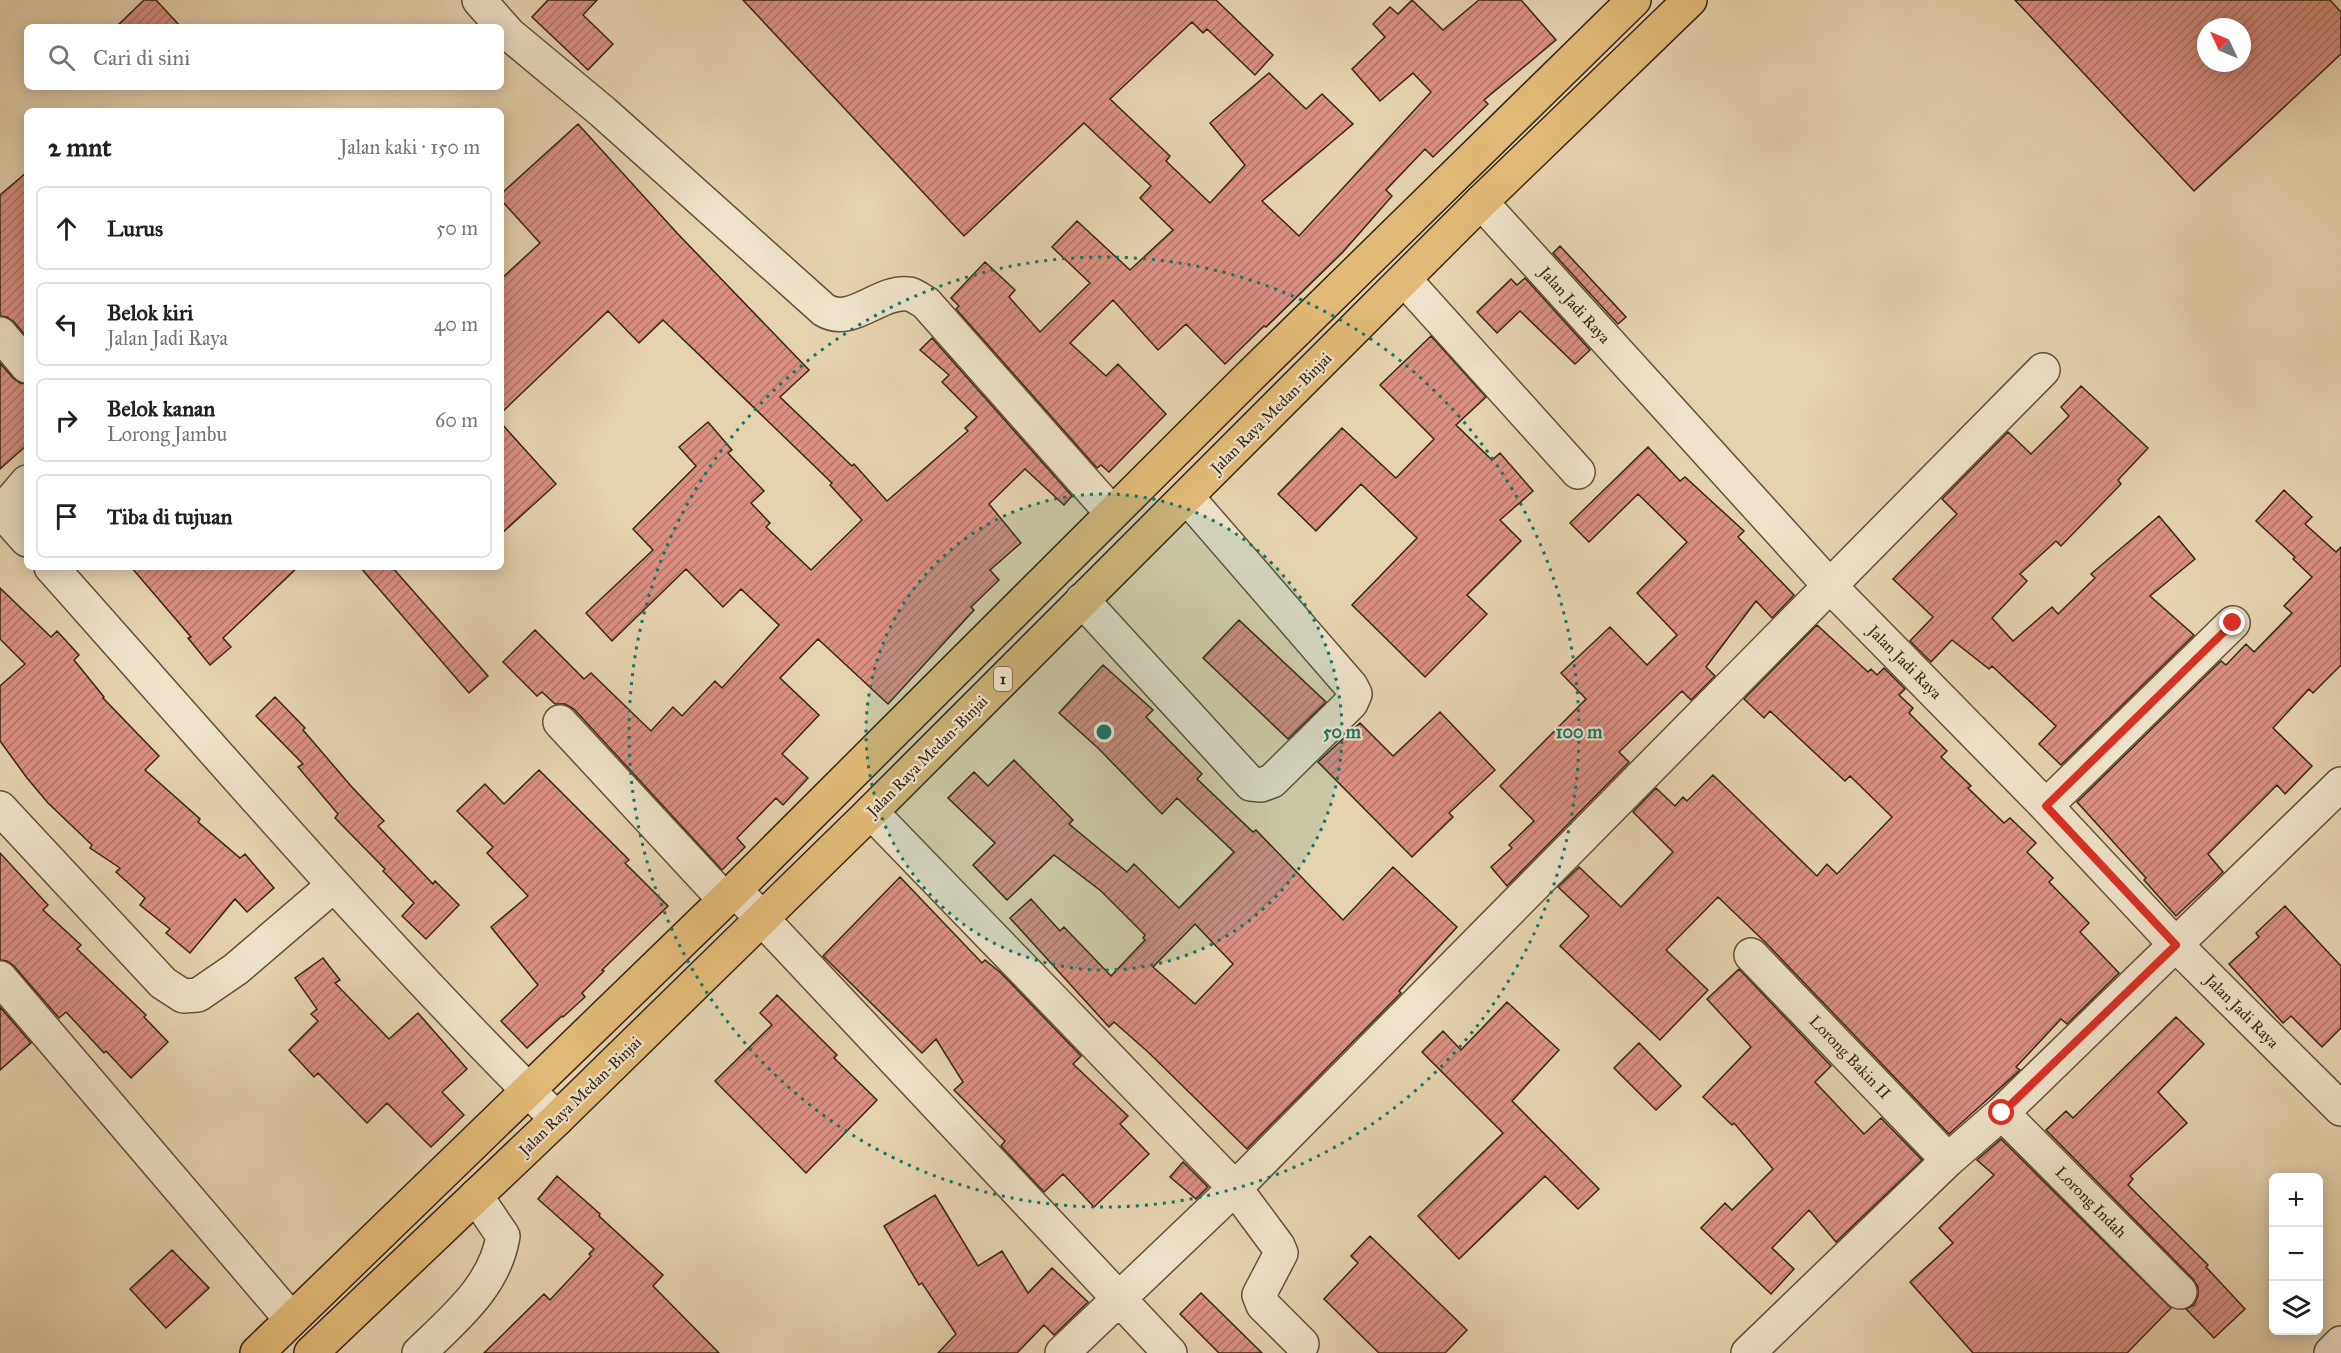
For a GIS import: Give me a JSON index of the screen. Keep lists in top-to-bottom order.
{
  "streets": {
    "highway": ["Jalan Raya Medan-Binjai", "1"],
    "street": ["Jalan Jadi Raya", "Lorong Bakin II", "Lorong Indah"]
  },
  "crossings": [
    ["Jalan Jadi Raya", "Jalan Raya Medan-Binjai"]
  ],
  "north": "top left",
  "page": {
    "search": "Cari di sini",
    "heading": ["2 mnt", "Jalan kaki · 150 m"],
    "list": [
      ["Lurus", "50 m"],
      ["Belok kiri", "Jalan Jadi Raya", "40 m"],
      ["Belok kanan", "Lorong Jambu", "60 m"],
      "Tiba di tujuan"
    ],
    "map_buttons": ["+", "−"]
  },
  "rings": ["50 m", "100 m"]
}
